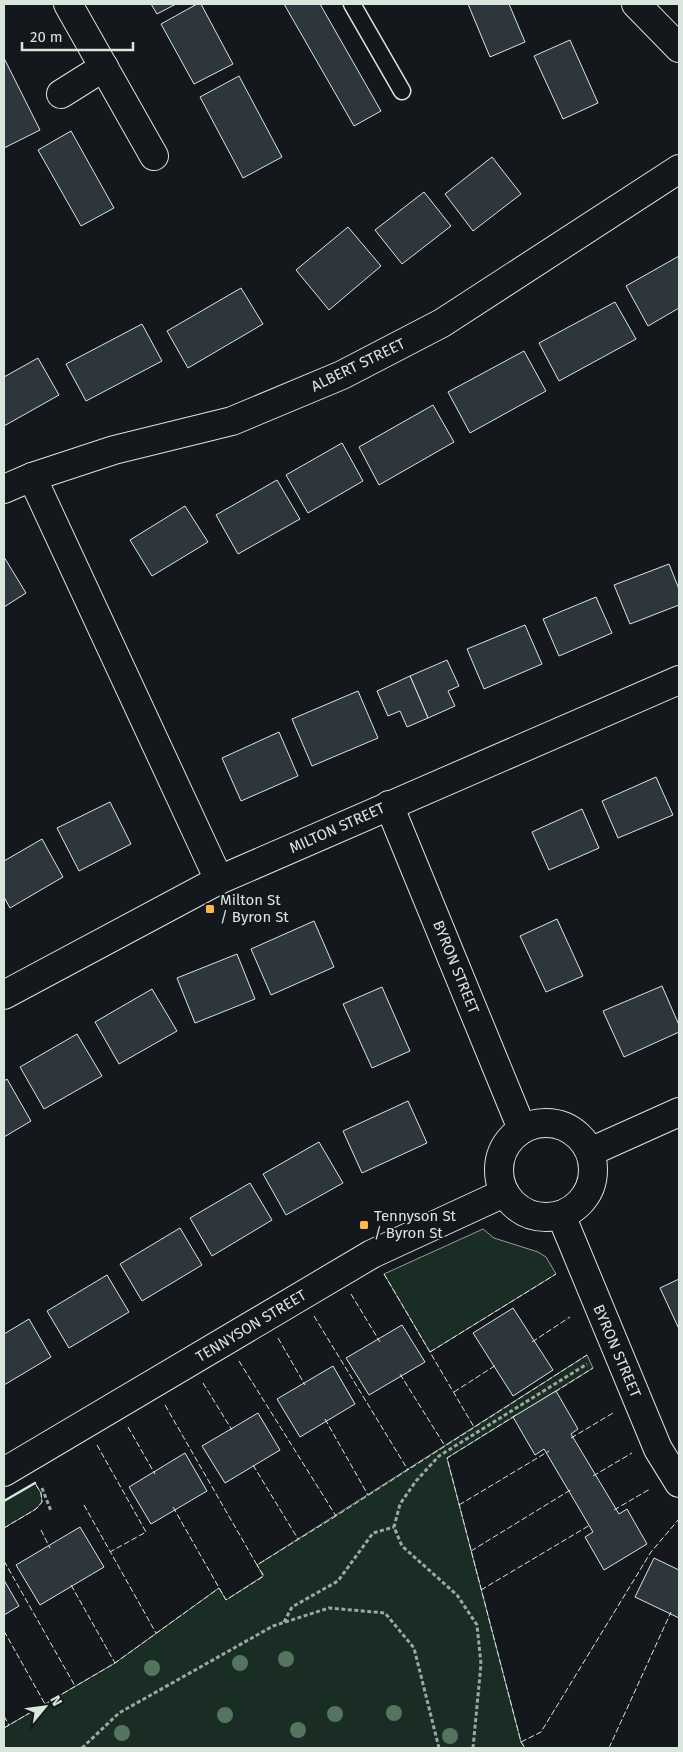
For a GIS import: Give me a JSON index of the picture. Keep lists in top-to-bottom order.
{
  "streets": {
    "street": [
      "ALBERT STREET",
      "MILTON STREET",
      "BYRON STREET",
      "TENNYSON STREET"
    ]
  },
  "crossings": [
    ["MILTON STREET", "BYRON STREET"],
    ["BYRON STREET", "TENNYSON STREET"]
  ],
  "places": {
    "transit": ["Milton St / Byron St", "Tennyson St / Byron St"]
  },
  "scale_bar": "20 m",
  "north": "top right"
}
